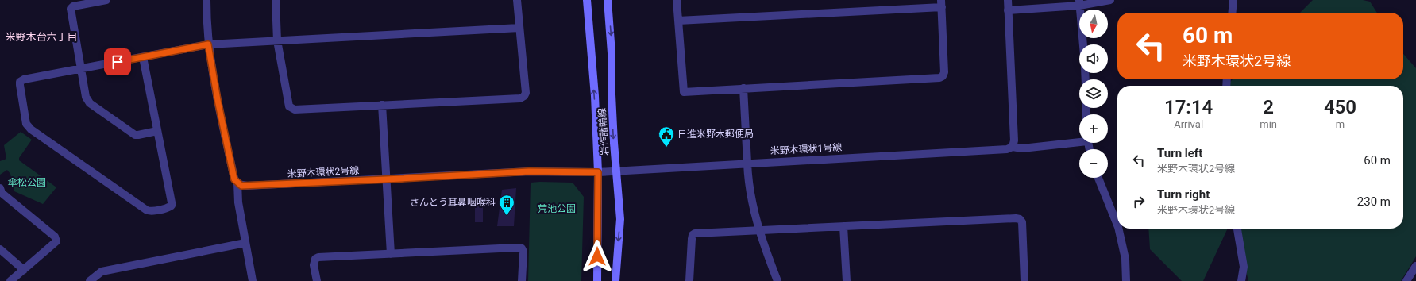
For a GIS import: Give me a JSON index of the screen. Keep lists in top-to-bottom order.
{
  "streets": {
    "main road": ["岩作諸輪線"],
    "street": ["米野木環状1号線", "米野木環状2号線"]
  },
  "crossings": [
    ["岩作諸輪線", "米野木環状1号線"],
    ["岩作諸輪線", "米野木環状2号線"],
    ["米野木環状1号線", "米野木環状2号線"]
  ],
  "districts": ["米野木台六丁目"],
  "parks": ["傘松公園", "荒池公園"],
  "places": {
    "public building": ["日進米野木郵便局"],
    "building": ["さんとう耳鼻咽喉科"]
  },
  "north": "bottom",
  "page": {
    "map_buttons": ["+", "−"],
    "turn": ["60 m", "米野木環状2号線"],
    "eta": [
      "17:14",
      "Arrival",
      "2",
      "min",
      "450",
      "m"
    ],
    "list": [
      {
        "name": "Turn left",
        "note": "米野木環状2号線",
        "value": "60 m"
      },
      {
        "name": "Turn right",
        "note": "米野木環状2号線",
        "value": "230 m"
      }
    ]
  }
}
